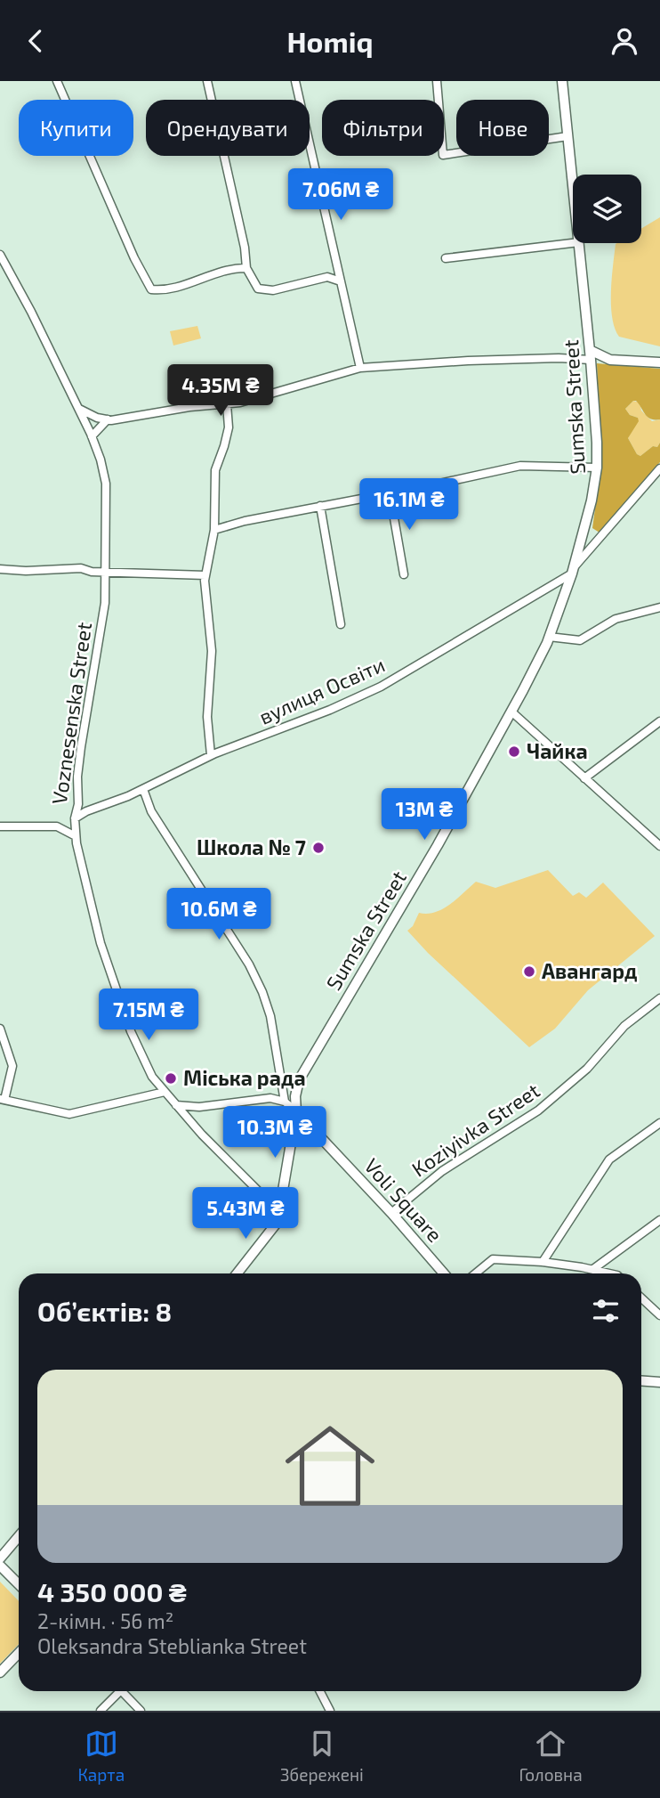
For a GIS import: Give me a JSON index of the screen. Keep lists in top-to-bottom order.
{
  "streets": {
    "main road": ["Sumska Street", "Voli Square"],
    "street": ["вулиця Освіти", "Voznesenska Street", "Koziyivka Street"]
  },
  "crossings": [
    ["Sumska Street", "вулиця Освіти"],
    ["Sumska Street", "Voli Square"],
    ["вулиця Освіти", "Voznesenska Street"],
    ["Koziyivka Street", "Voli Square"]
  ],
  "places": [
    "Чайка",
    "Школа № 7",
    "Авангард",
    "Міська рада"
  ],
  "page": {
    "header": "Homiq",
    "chip": [
      "Купити",
      "Орендувати",
      "Фільтри",
      "Нове"
    ],
    "price": [
      "7.06M ₴",
      "4.35M ₴",
      "16.1M ₴",
      "13M ₴",
      "10.6M ₴",
      "7.15M ₴",
      "10.3M ₴",
      "5.43M ₴"
    ],
    "heading": "Об’єктів: 8",
    "list": [
      {
        "name": "4 350 000 ₴",
        "note": "2-кімн. · 56 m² · Oleksandra Steblianka Street"
      }
    ],
    "tabs": ["Карта", "Збережені", "Головна"]
  }
}
